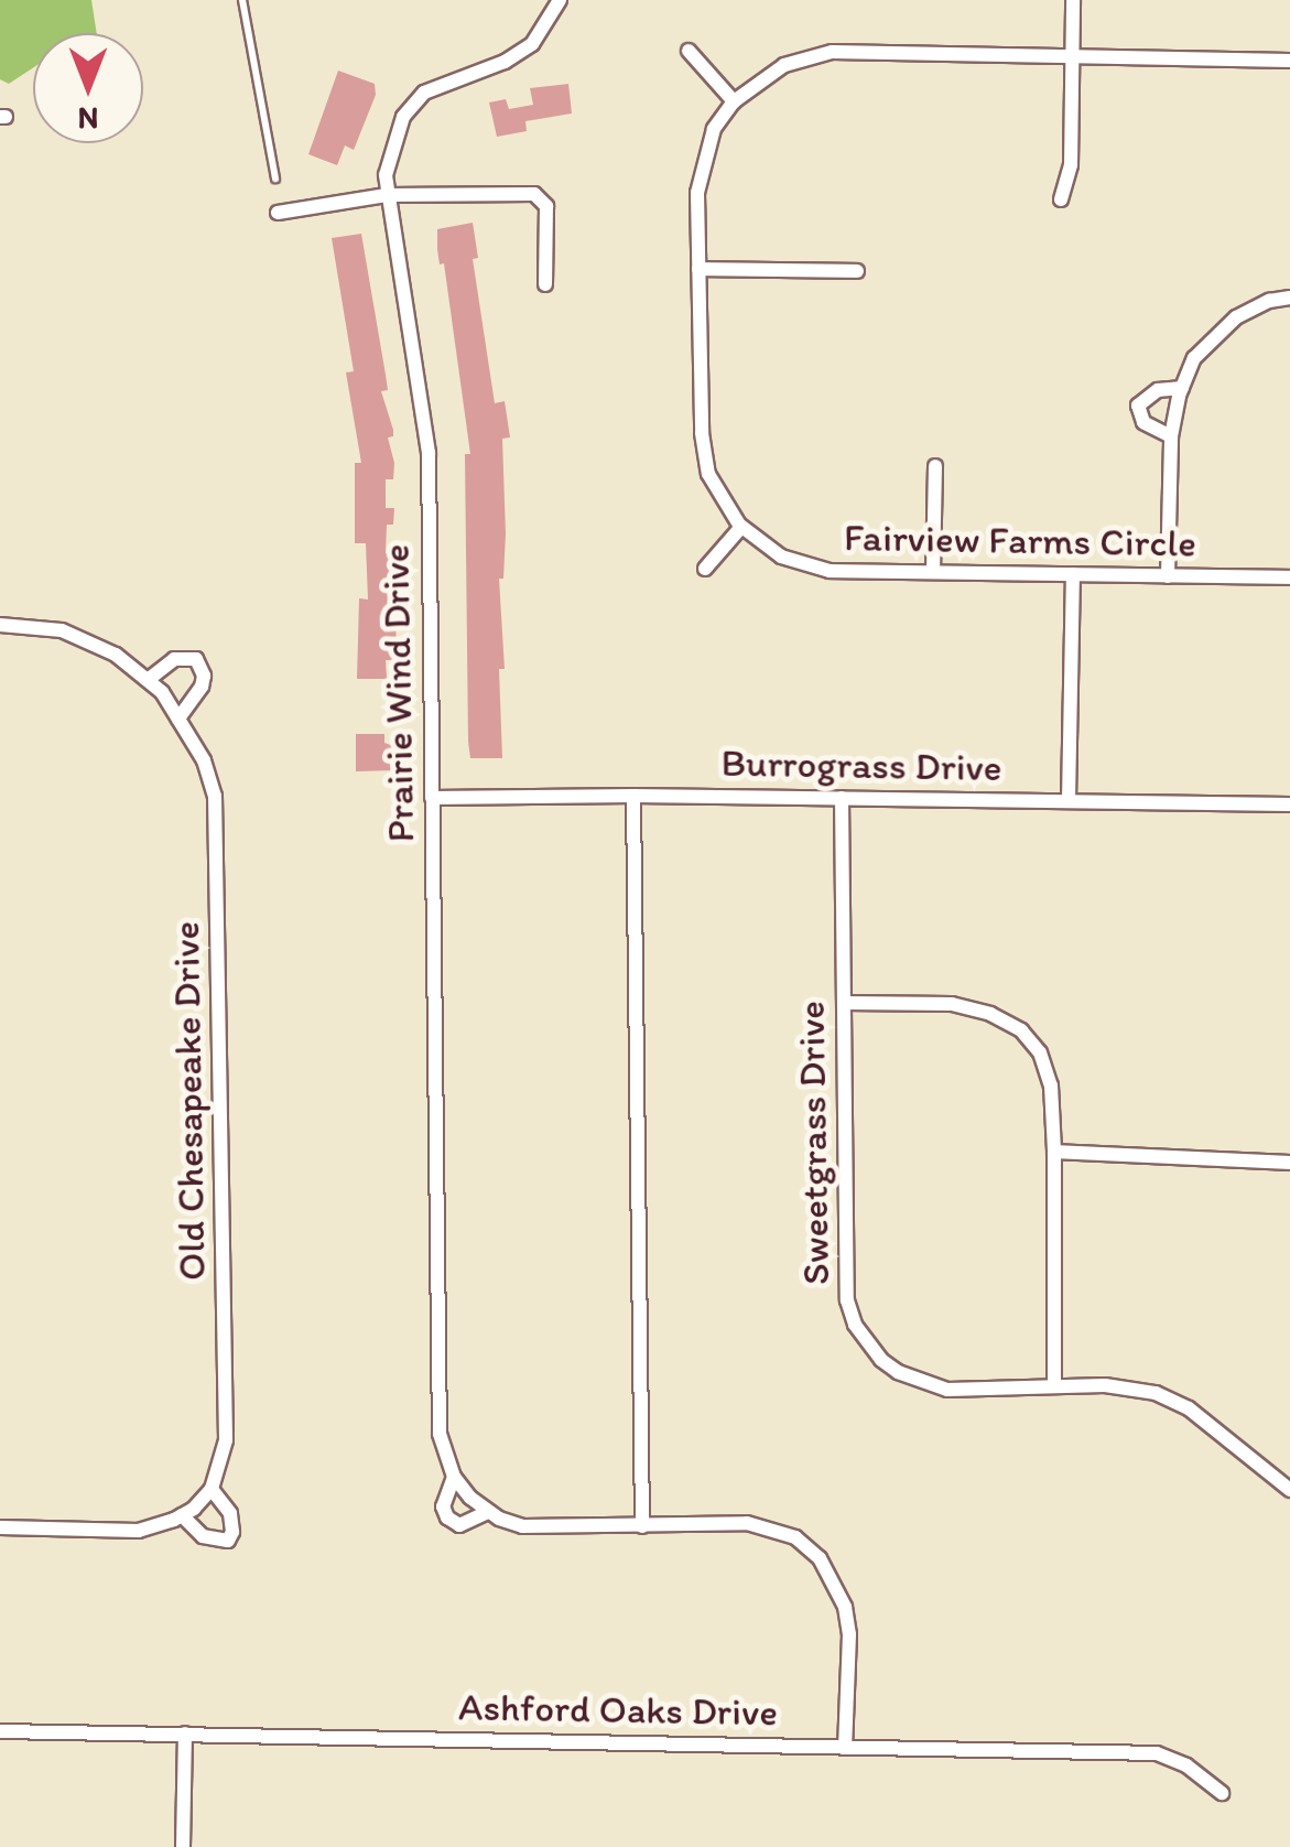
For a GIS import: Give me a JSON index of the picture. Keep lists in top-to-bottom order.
{
  "streets": {
    "street": [
      "Fairview Farms Circle",
      "Prairie Wind Drive",
      "Burrograss Drive",
      "Old Chesapeake Drive",
      "Sweetgrass Drive",
      "Ashford Oaks Drive"
    ]
  },
  "crossings": [
    ["Prairie Wind Drive", "Burrograss Drive"],
    ["Prairie Wind Drive", "Ashford Oaks Drive"],
    ["Burrograss Drive", "Sweetgrass Drive"]
  ],
  "north": "bottom"
}
